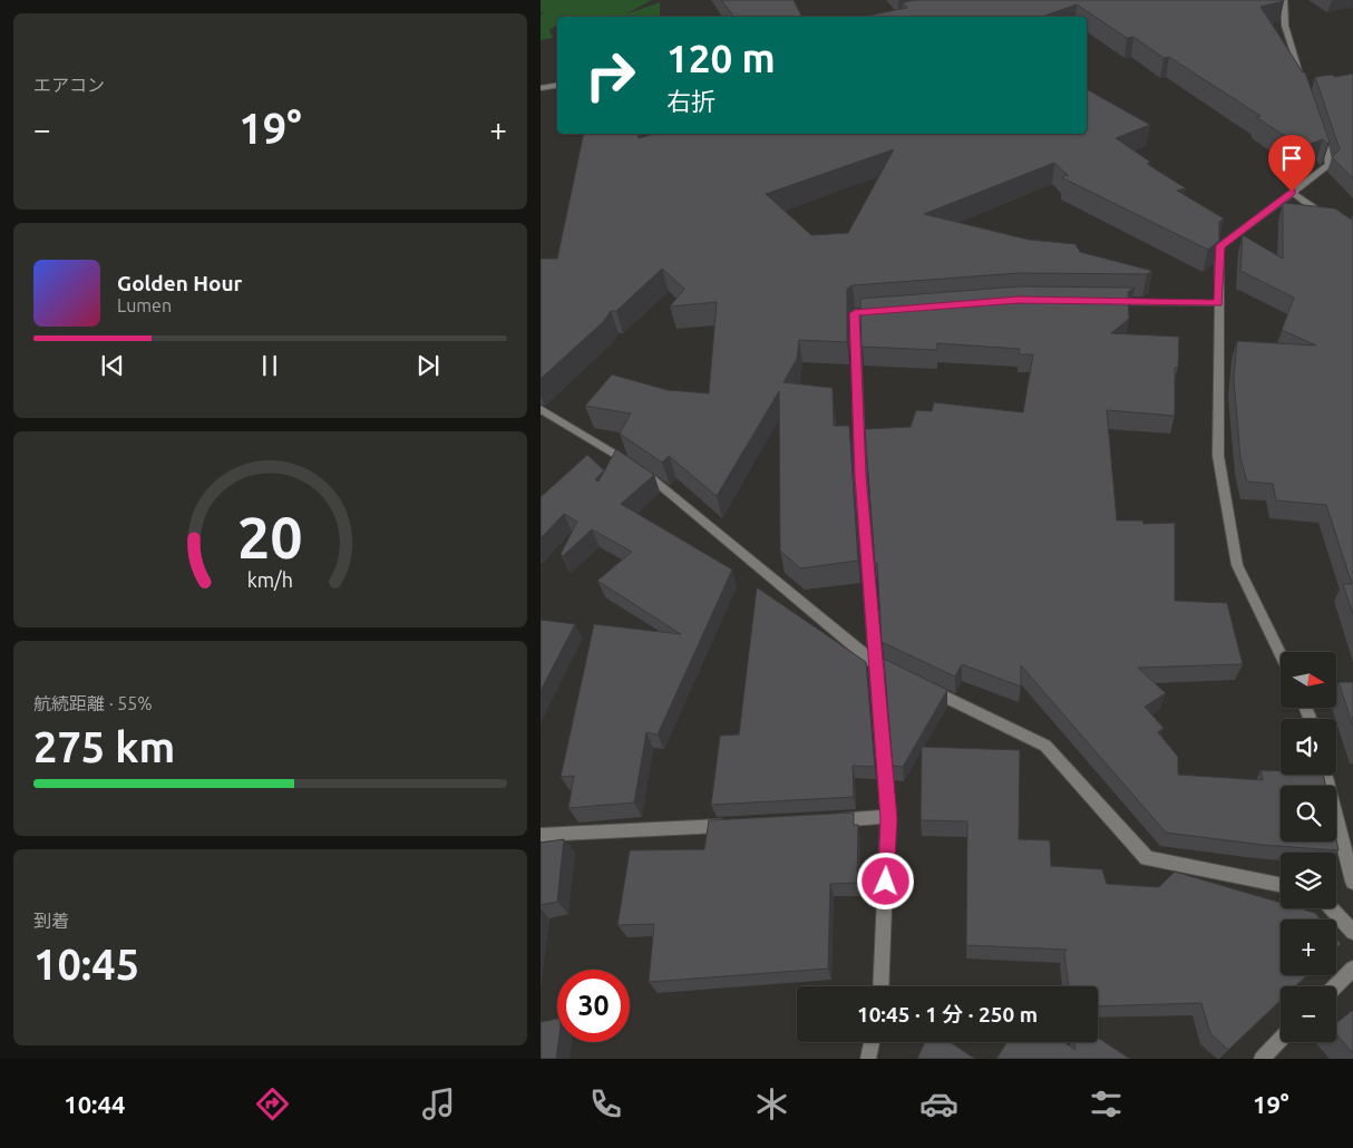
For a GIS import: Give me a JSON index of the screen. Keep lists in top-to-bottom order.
{
  "north": "right",
  "page": {
    "tile": [
      "エアコン",
      ["航続距離 · 55%", "275 km"],
      ["到着", "10:45"]
    ],
    "turn": ["120 m", "右折"],
    "heat": ["−", "19°", "+"],
    "song": ["Golden Hour", "Lumen"],
    "map_buttons": ["+", "−"],
    "limit": "30",
    "trip": "10:45 · 1 分 · 250 m",
    "tabs": ["10:44", "19°"],
    "gauge": ["20", "km/h"]
  }
}
